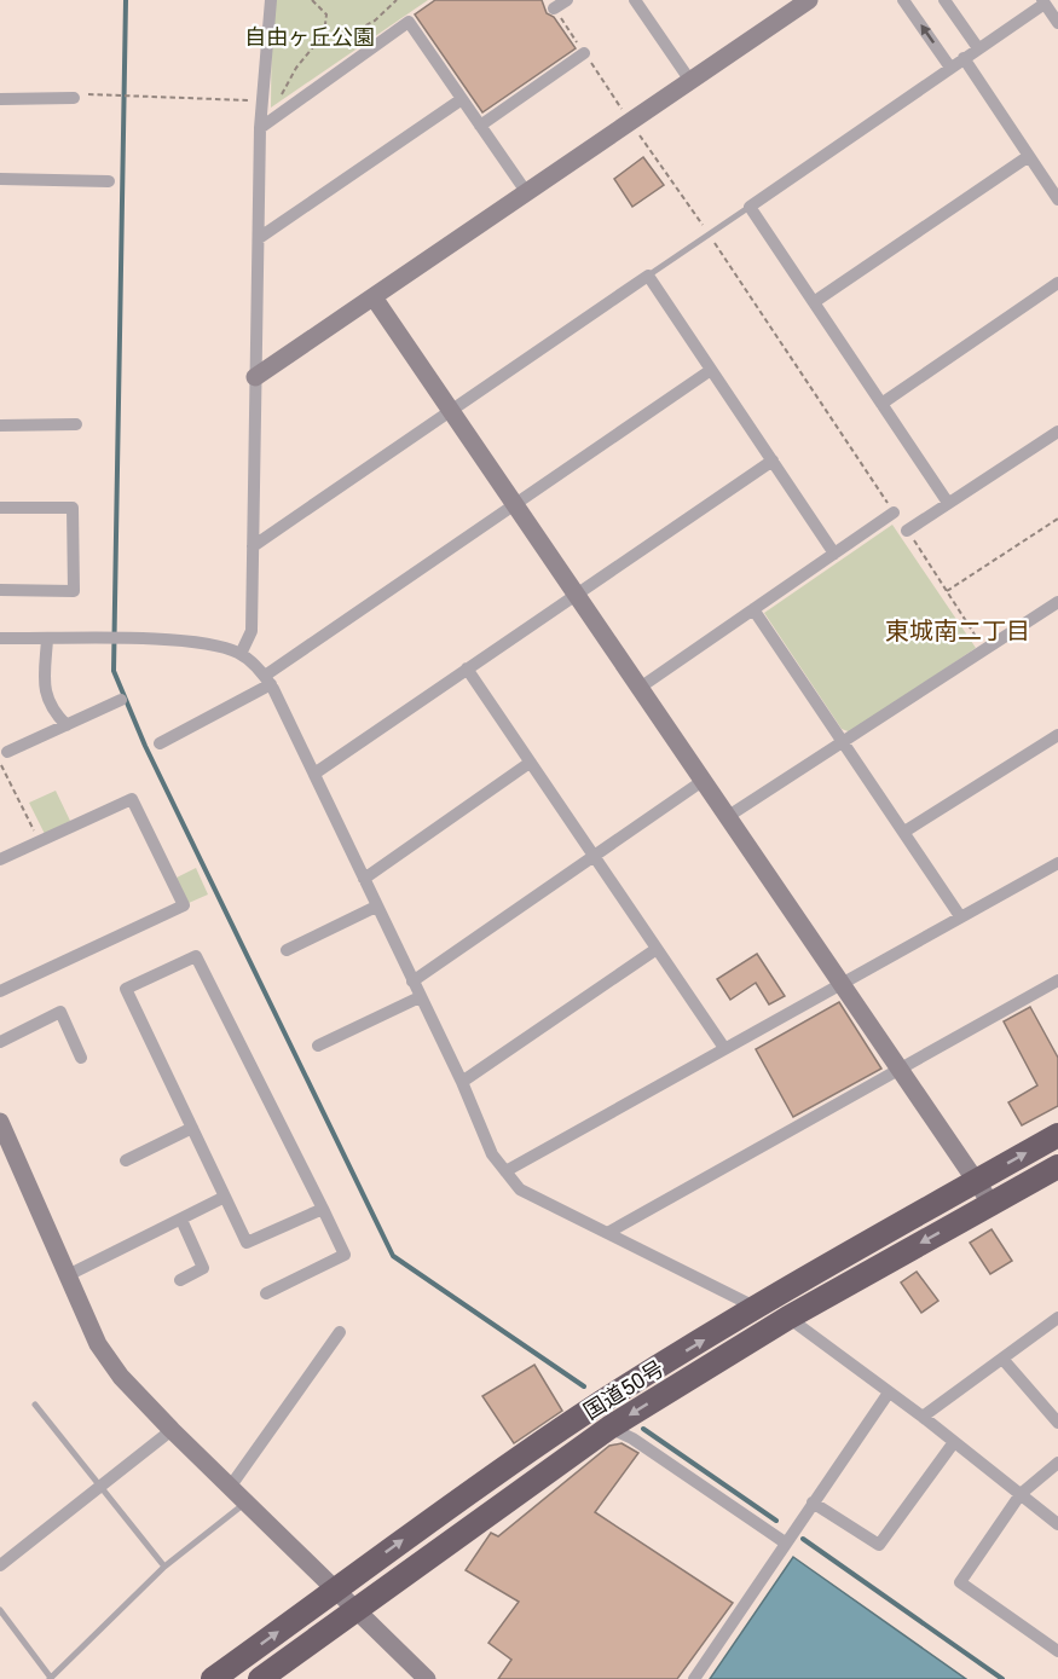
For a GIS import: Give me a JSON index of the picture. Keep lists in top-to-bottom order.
{
  "streets": {
    "highway": ["国道50号"]
  },
  "districts": ["東城南二丁目"],
  "parks": ["自由ヶ丘公園"]
}
